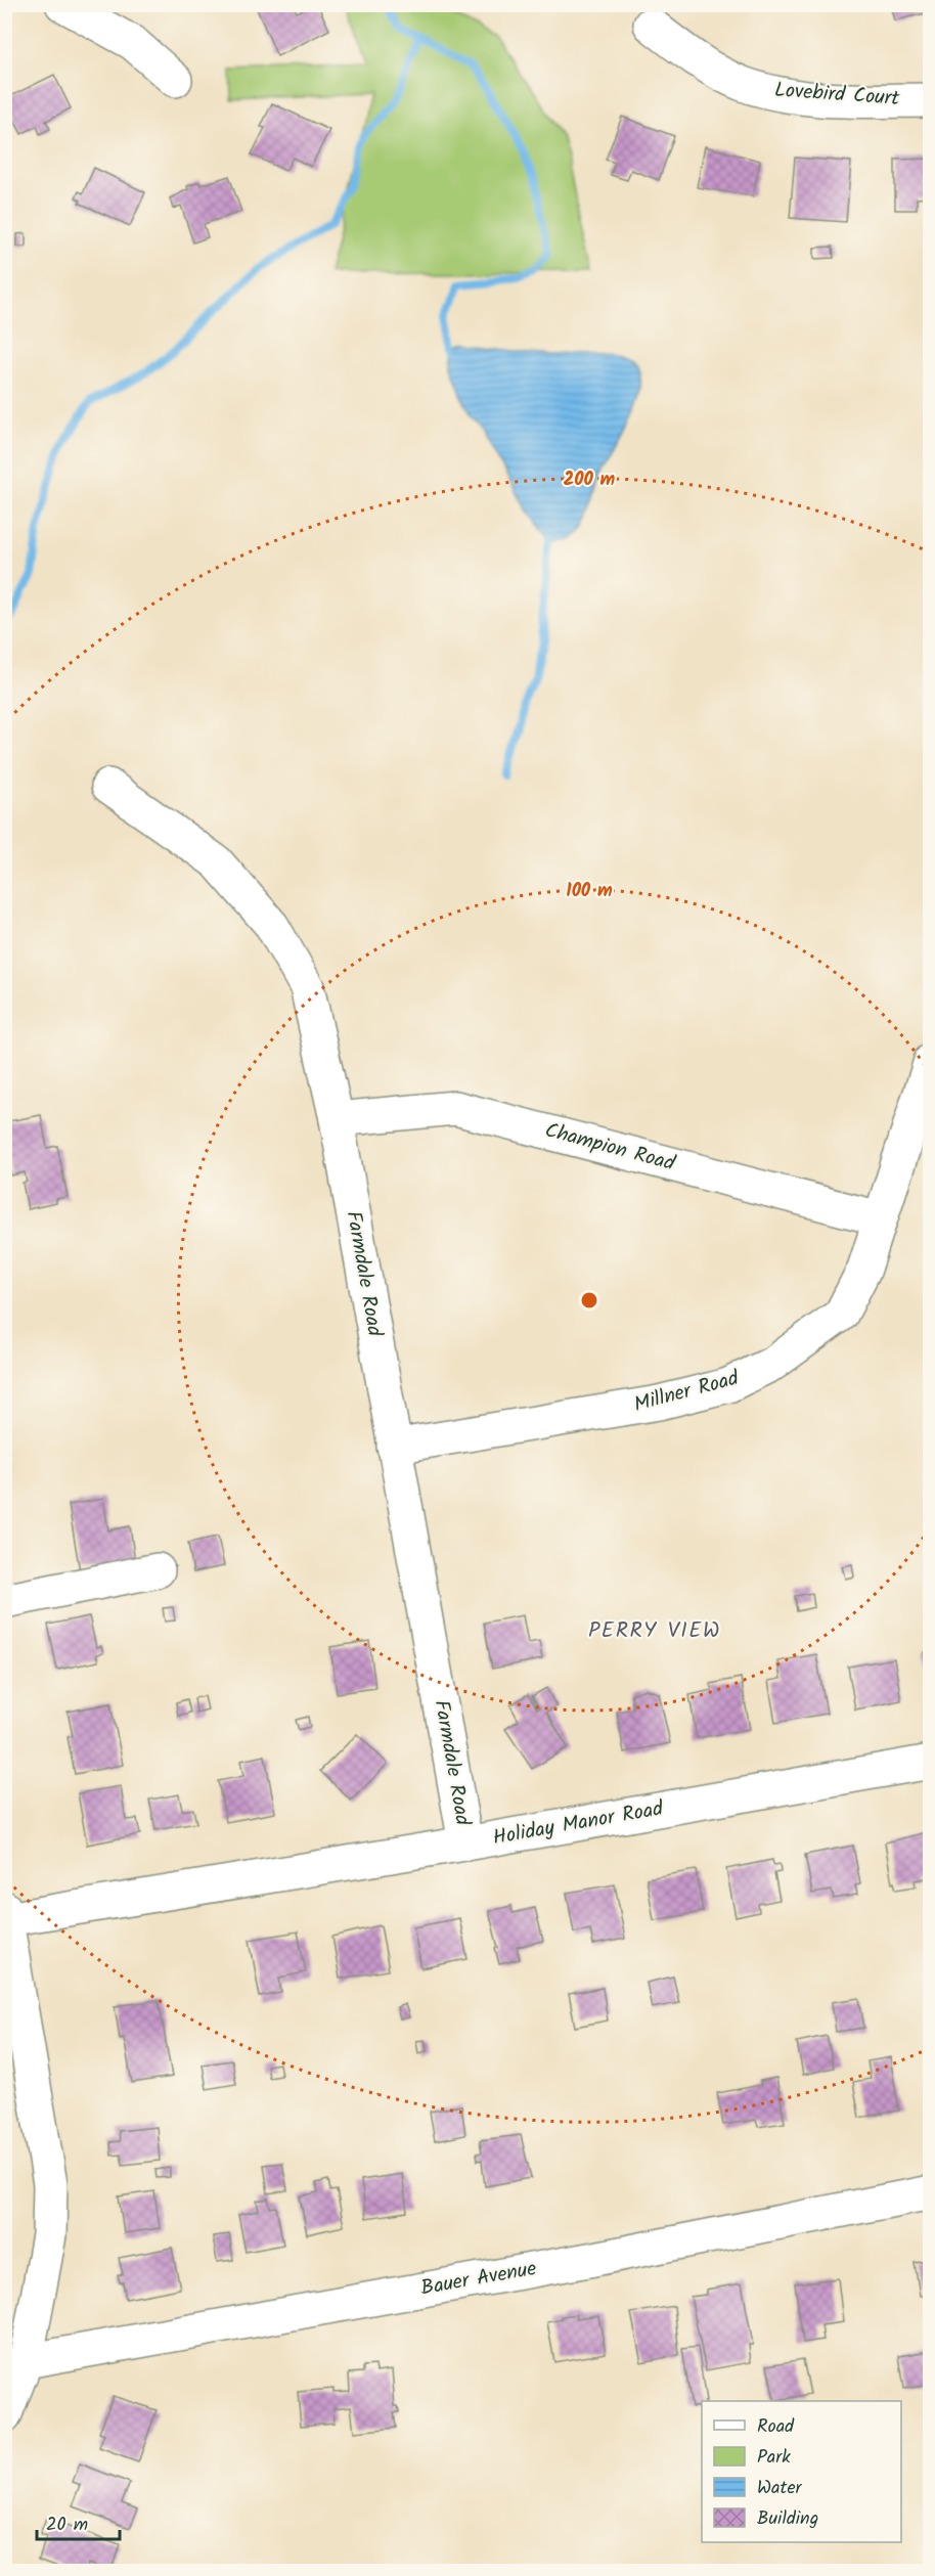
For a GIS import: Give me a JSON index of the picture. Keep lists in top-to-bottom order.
{
  "streets": {
    "street": [
      "Lovebird Court",
      "Champion Road",
      "Farmdale Road",
      "Millner Road",
      "Holiday Manor Road",
      "Bauer Avenue"
    ]
  },
  "crossings": [
    ["Champion Road", "Farmdale Road"],
    ["Champion Road", "Millner Road"],
    ["Farmdale Road", "Millner Road"],
    ["Farmdale Road", "Holiday Manor Road"]
  ],
  "districts": ["PERRY VIEW"],
  "legend": [
    "Road",
    "Park",
    "Water",
    "Building"
  ],
  "scale_bar": "20 m",
  "rings": ["200 m", "100 m"]
}
